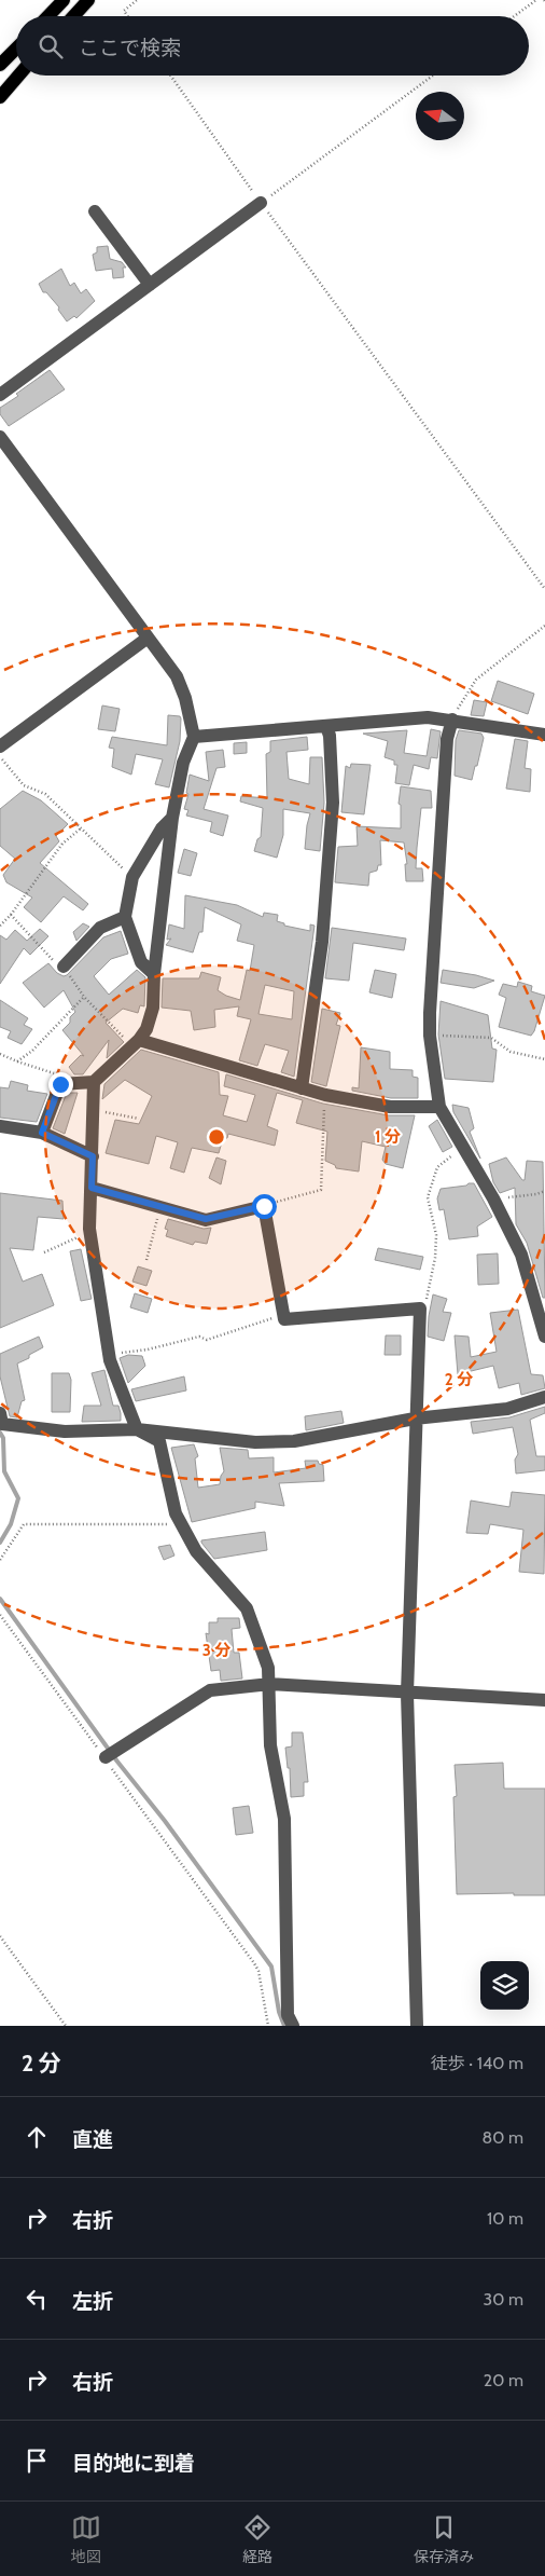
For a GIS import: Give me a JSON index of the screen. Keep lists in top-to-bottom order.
{
  "north": "left",
  "page": {
    "search": "ここで検索",
    "heading": ["2 分", "徒歩 · 140 m"],
    "list": [
      ["直進", "80 m"],
      ["右折", "10 m"],
      ["左折", "30 m"],
      ["右折", "20 m"],
      "目的地に到着"
    ],
    "nav": ["地図", "経路", "保存済み"]
  },
  "rings": ["1 分", "2 分", "3 分"]
}
